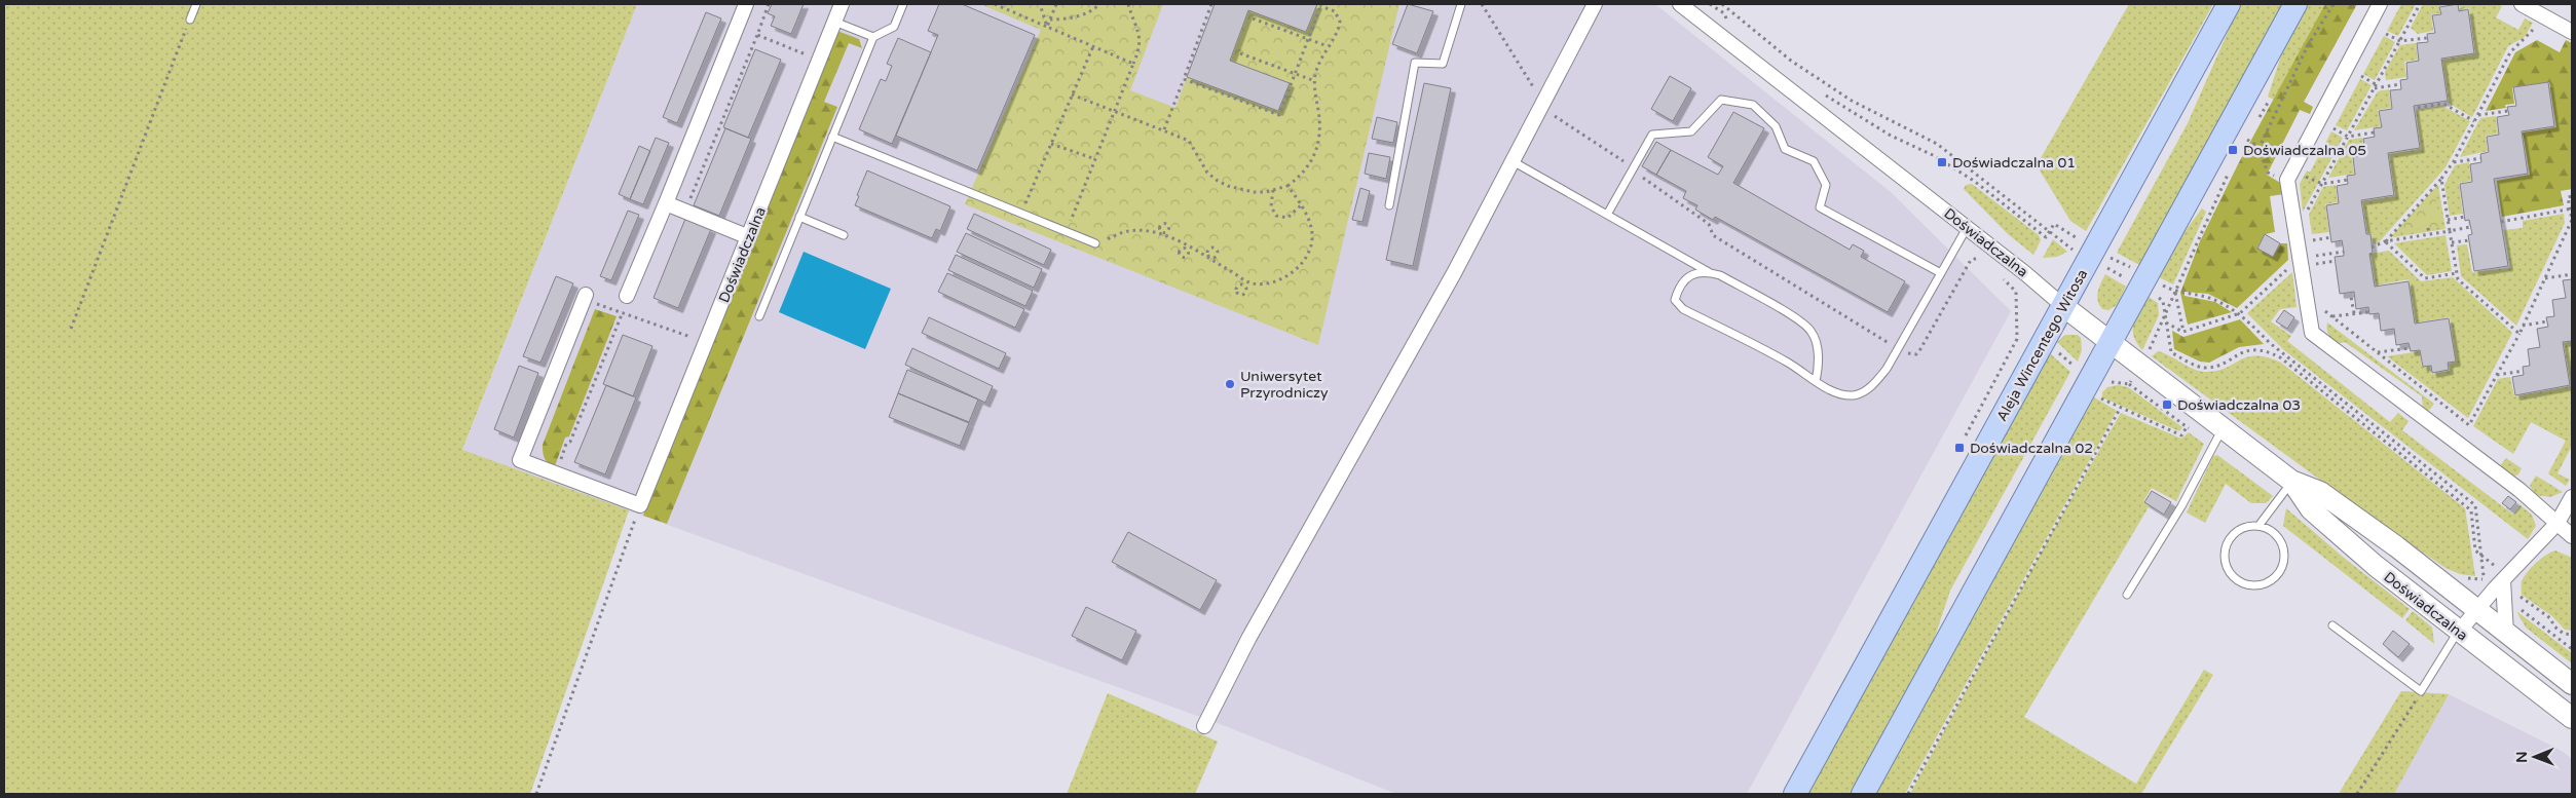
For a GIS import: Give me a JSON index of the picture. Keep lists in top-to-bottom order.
{
  "streets": {
    "main road": ["Aleja Wincentego Witosa"],
    "street": ["Doświadczalna"]
  },
  "crossings": [
    ["Doświadczalna", "Aleja Wincentego Witosa"]
  ],
  "places": {
    "transit": [
      "Doświadczalna 05",
      "Doświadczalna 01",
      "Doświadczalna 03",
      "Doświadczalna 02"
    ],
    "other": ["Uniwersytet Przyrodniczy"]
  },
  "north": "left"
}
